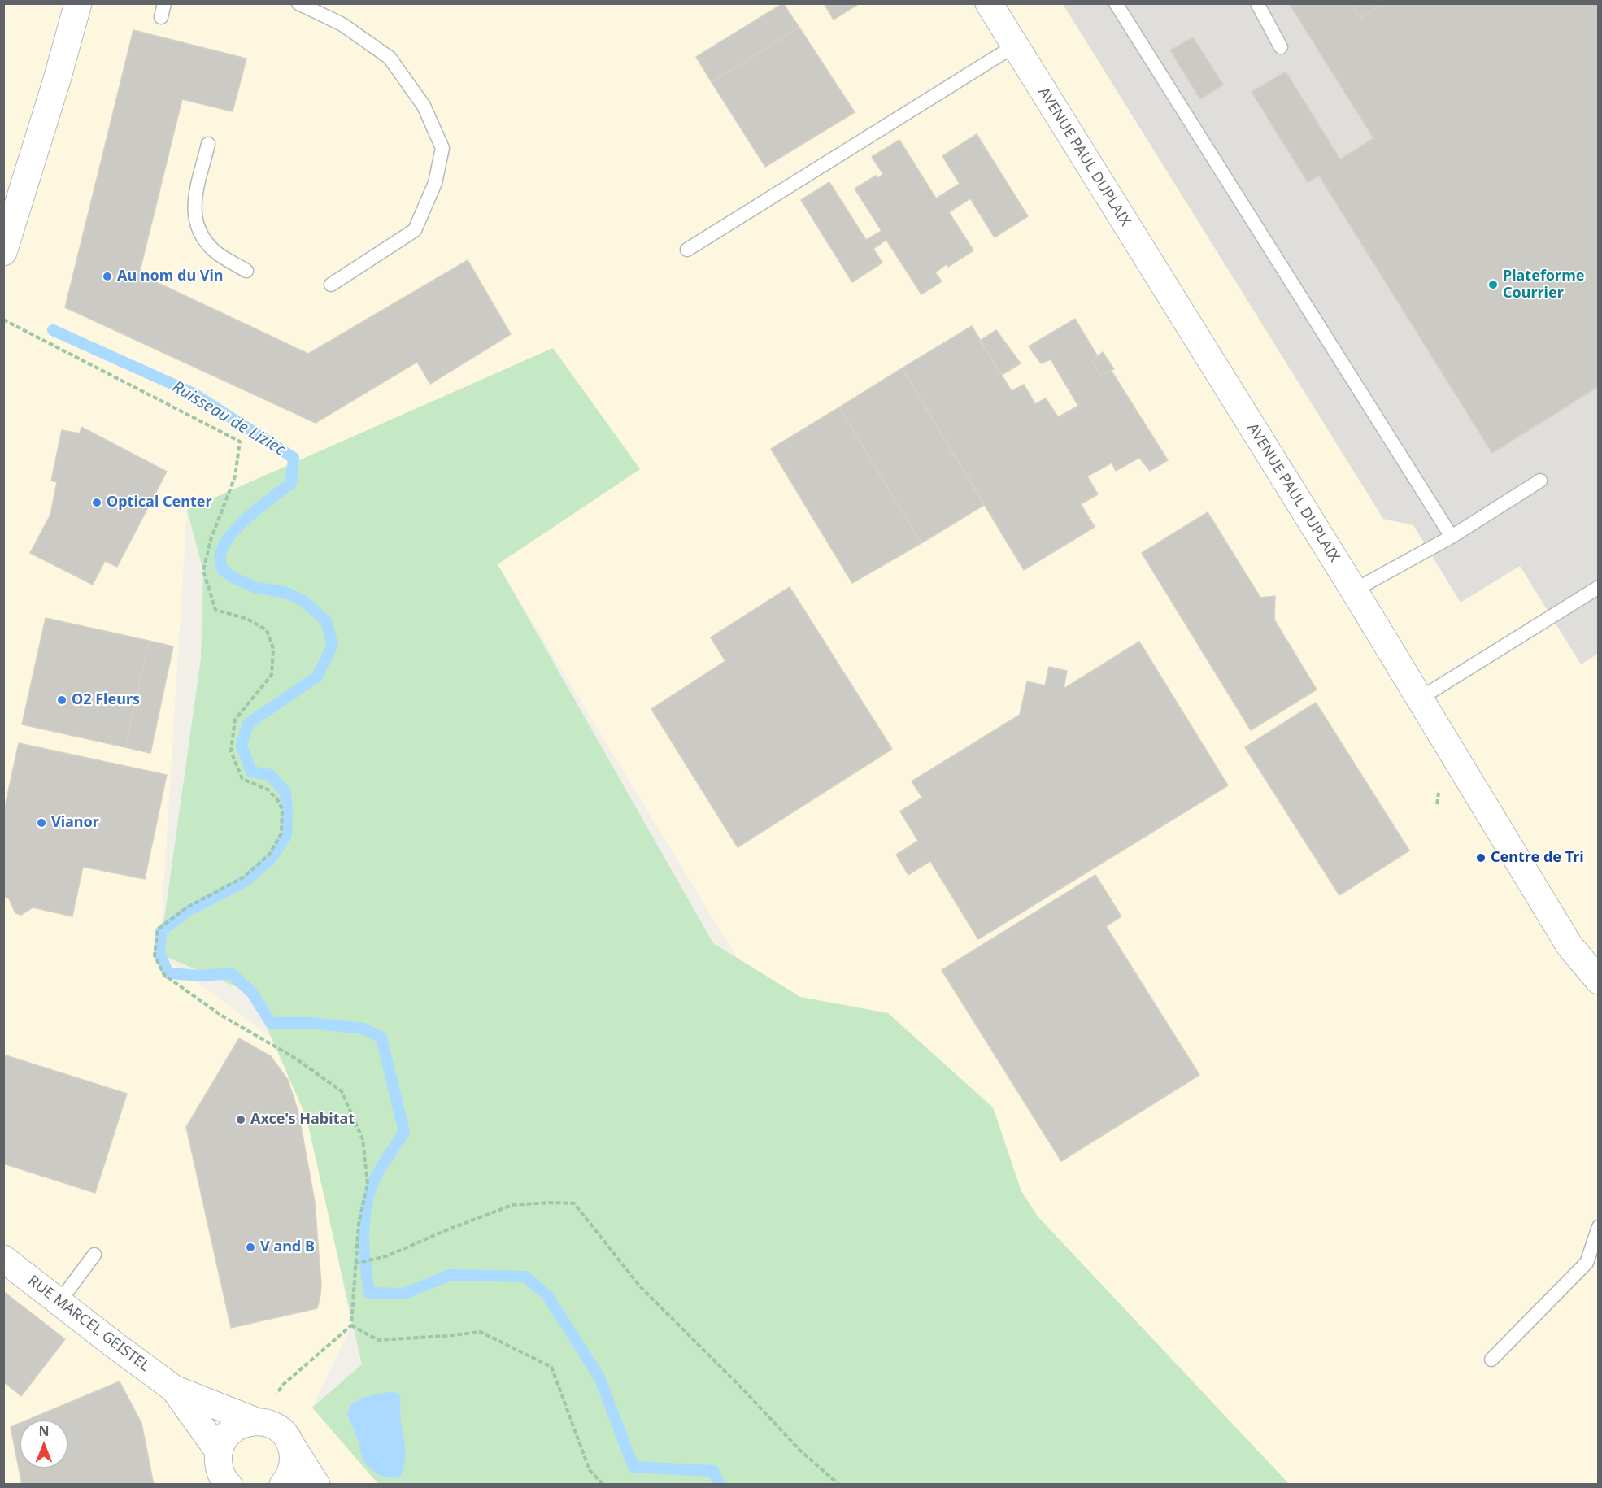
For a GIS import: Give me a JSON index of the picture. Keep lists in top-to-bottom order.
{
  "streets": {
    "main road": ["AVENUE PAUL DUPLAIX", "RUE MARCEL GEISTEL"]
  },
  "water": ["Ruisseau de Liziec"],
  "places": [
    "Au nom du Vin",
    "Plateforme Courrier",
    "Optical Center",
    "O2 Fleurs",
    "Vianor",
    "Centre de Tri",
    "Axce's Habitat",
    "V and B"
  ],
  "north": "top"
}
